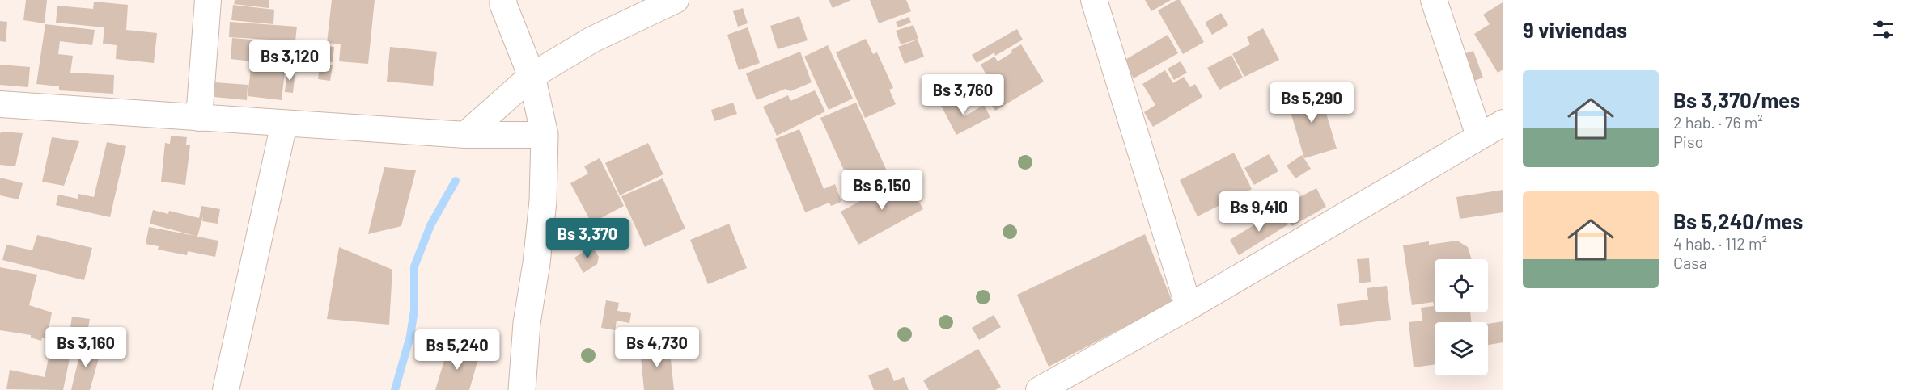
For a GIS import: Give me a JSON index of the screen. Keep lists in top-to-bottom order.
{
  "page": {
    "heading": "9 viviendas",
    "price": [
      "Bs 3,120",
      "Bs 3,760",
      "Bs 5,290",
      "Bs 6,150",
      "Bs 9,410",
      "Bs 3,370",
      "Bs 3,160",
      "Bs 4,730",
      "Bs 5,240"
    ],
    "list": [
      {
        "name": "Bs 3,370/mes",
        "note": "2 hab. · 76 m² · Piso"
      },
      {
        "name": "Bs 5,240/mes",
        "note": "4 hab. · 112 m² · Casa"
      }
    ]
  }
}
